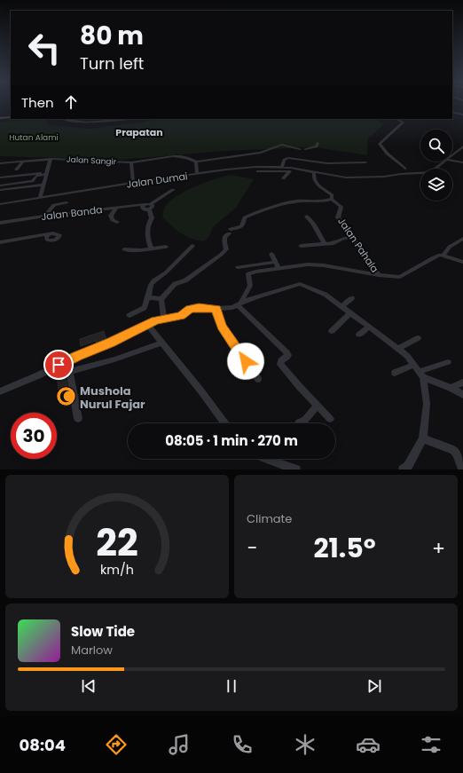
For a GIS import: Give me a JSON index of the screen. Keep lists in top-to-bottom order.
{
  "streets": {
    "street": [
      "Jalan Sangir",
      "Jalan Dumai",
      "Jalan Banda",
      "Jalan Pahala"
    ]
  },
  "districts": ["Prapatan"],
  "parks": ["Hutan Alami"],
  "places": {
    "mosque": ["Mushola Nurul Fajar"]
  },
  "page": {
    "turn": ["80 m", "Turn left"],
    "then": "Then",
    "limit": "30",
    "trip": "08:05 · 1 min · 270 m",
    "tile": "Climate",
    "heat": ["−", "21.5°", "+"],
    "song": ["Slow Tide", "Marlow"],
    "tabs": "08:04",
    "gauge": ["22", "km/h"]
  }
}
